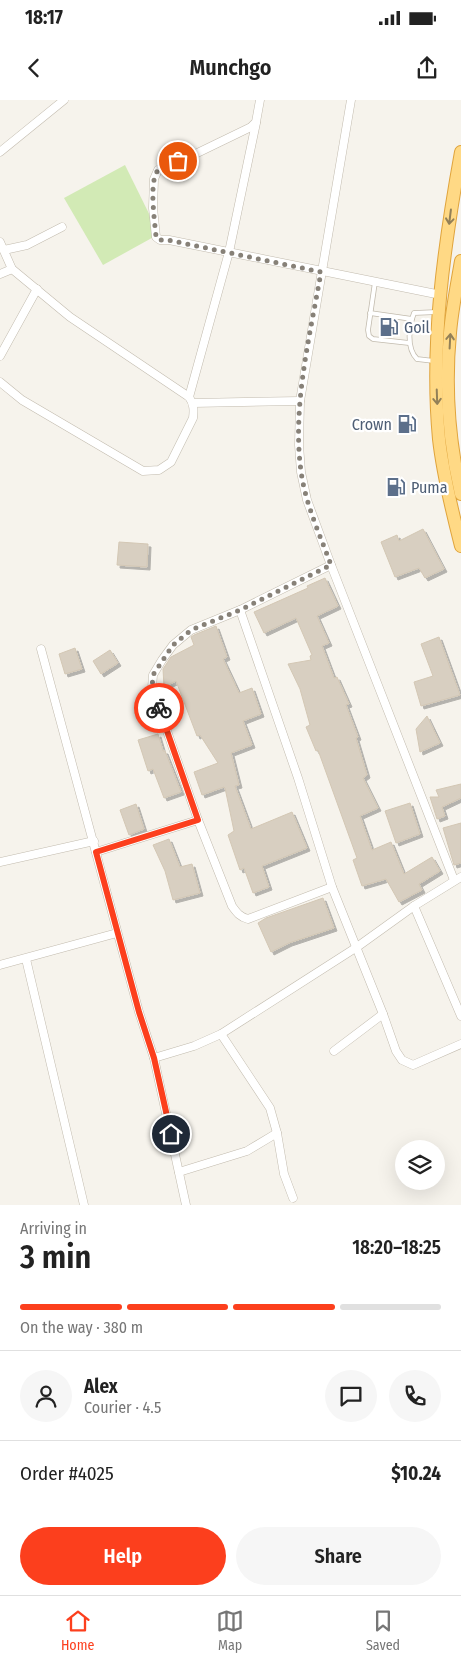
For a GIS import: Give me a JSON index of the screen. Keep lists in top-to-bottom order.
{
  "places": {
    "fuel station": ["Goil", "Crown", "Puma"]
  },
  "page": {
    "status": "18:17",
    "header": "Munchgo",
    "heading": ["3 min", "Arriving in", "18:20–18:25"],
    "panel": [
      "Alex",
      "Courier · 4.5",
      "Order #4025",
      "$10.24"
    ],
    "bar": "On the way · 380 m",
    "buttons": ["Help", "Share"],
    "tabs": ["Home", "Map", "Saved"]
  }
}
